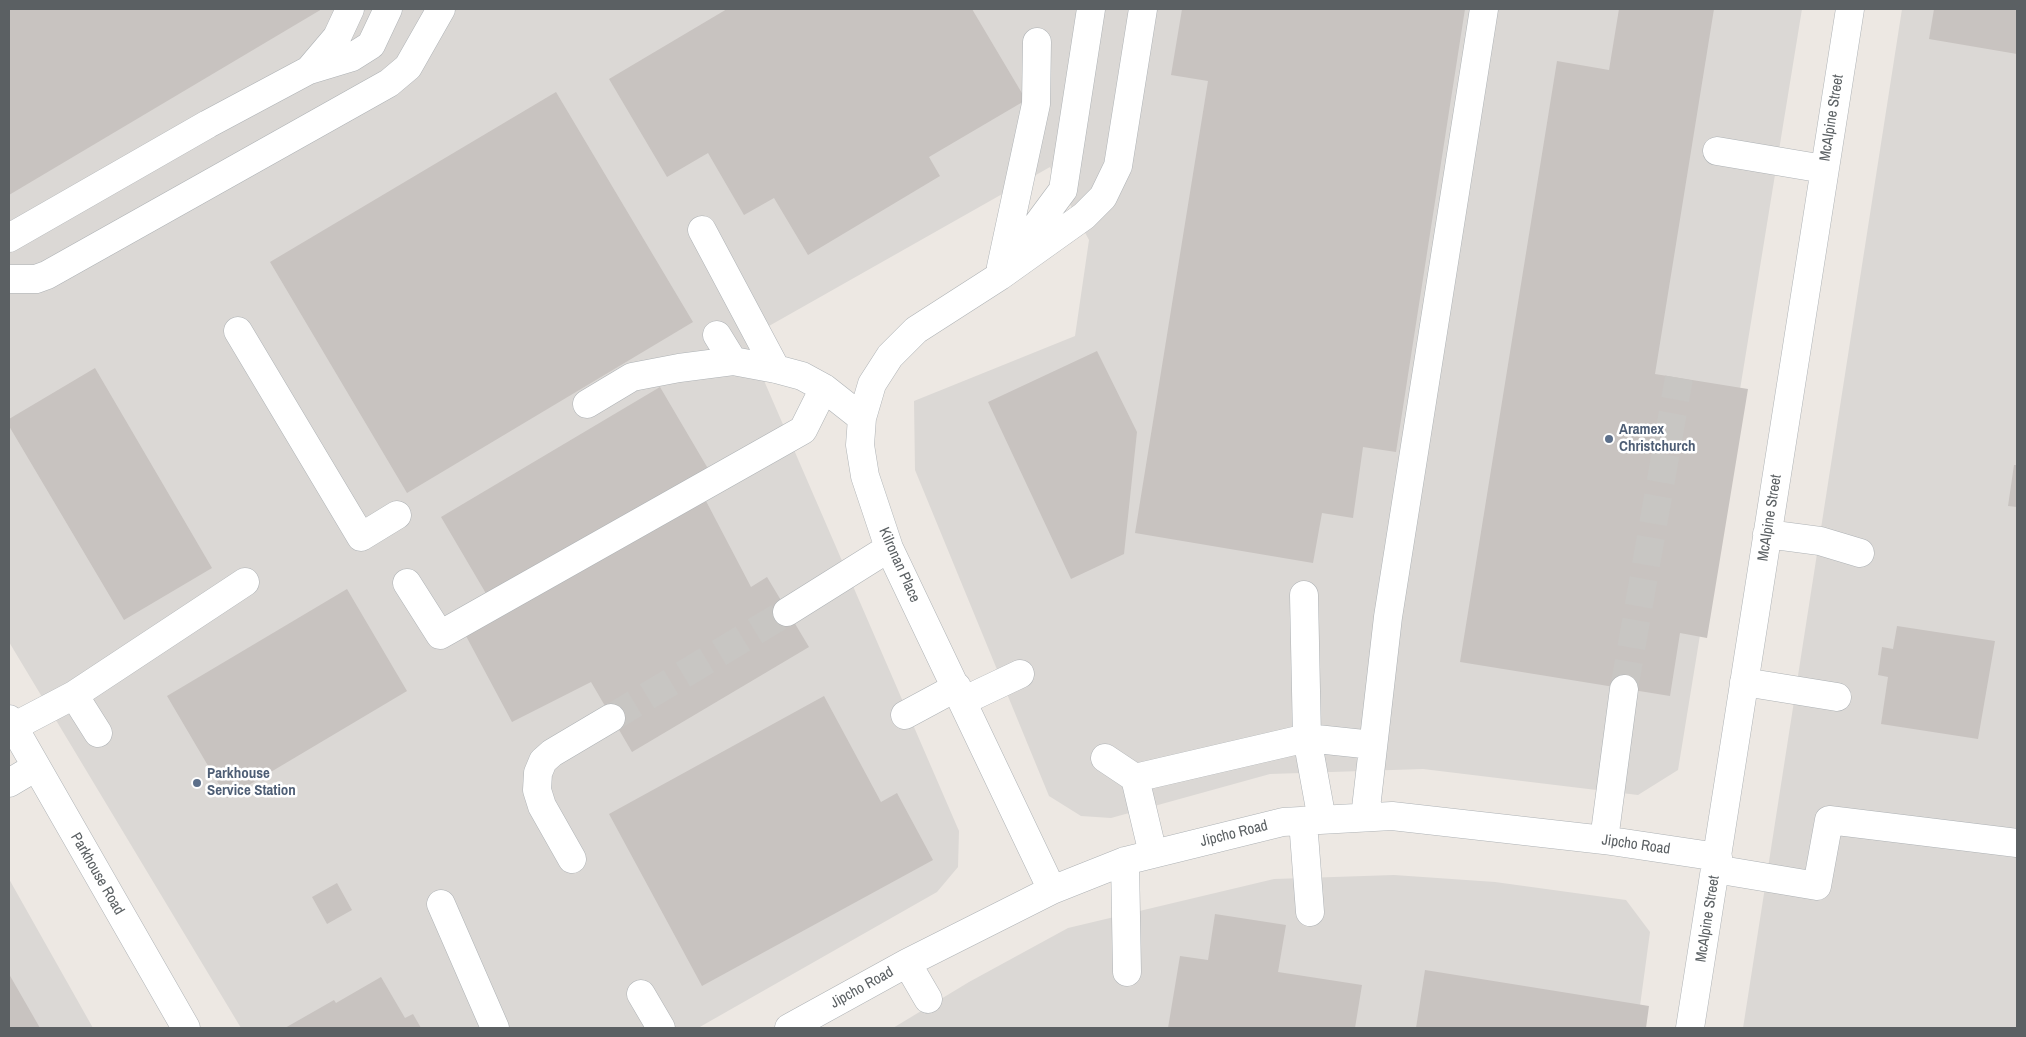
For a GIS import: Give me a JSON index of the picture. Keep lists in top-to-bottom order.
{
  "streets": {
    "street": [
      "McAlpine Street",
      "Kilronan Place",
      "Jipcho Road",
      "Parkhouse Road"
    ]
  },
  "crossings": [
    ["McAlpine Street", "Jipcho Road"],
    ["Kilronan Place", "Jipcho Road"]
  ],
  "places": ["Aramex Christchurch", "Parkhouse Service Station"]
}
